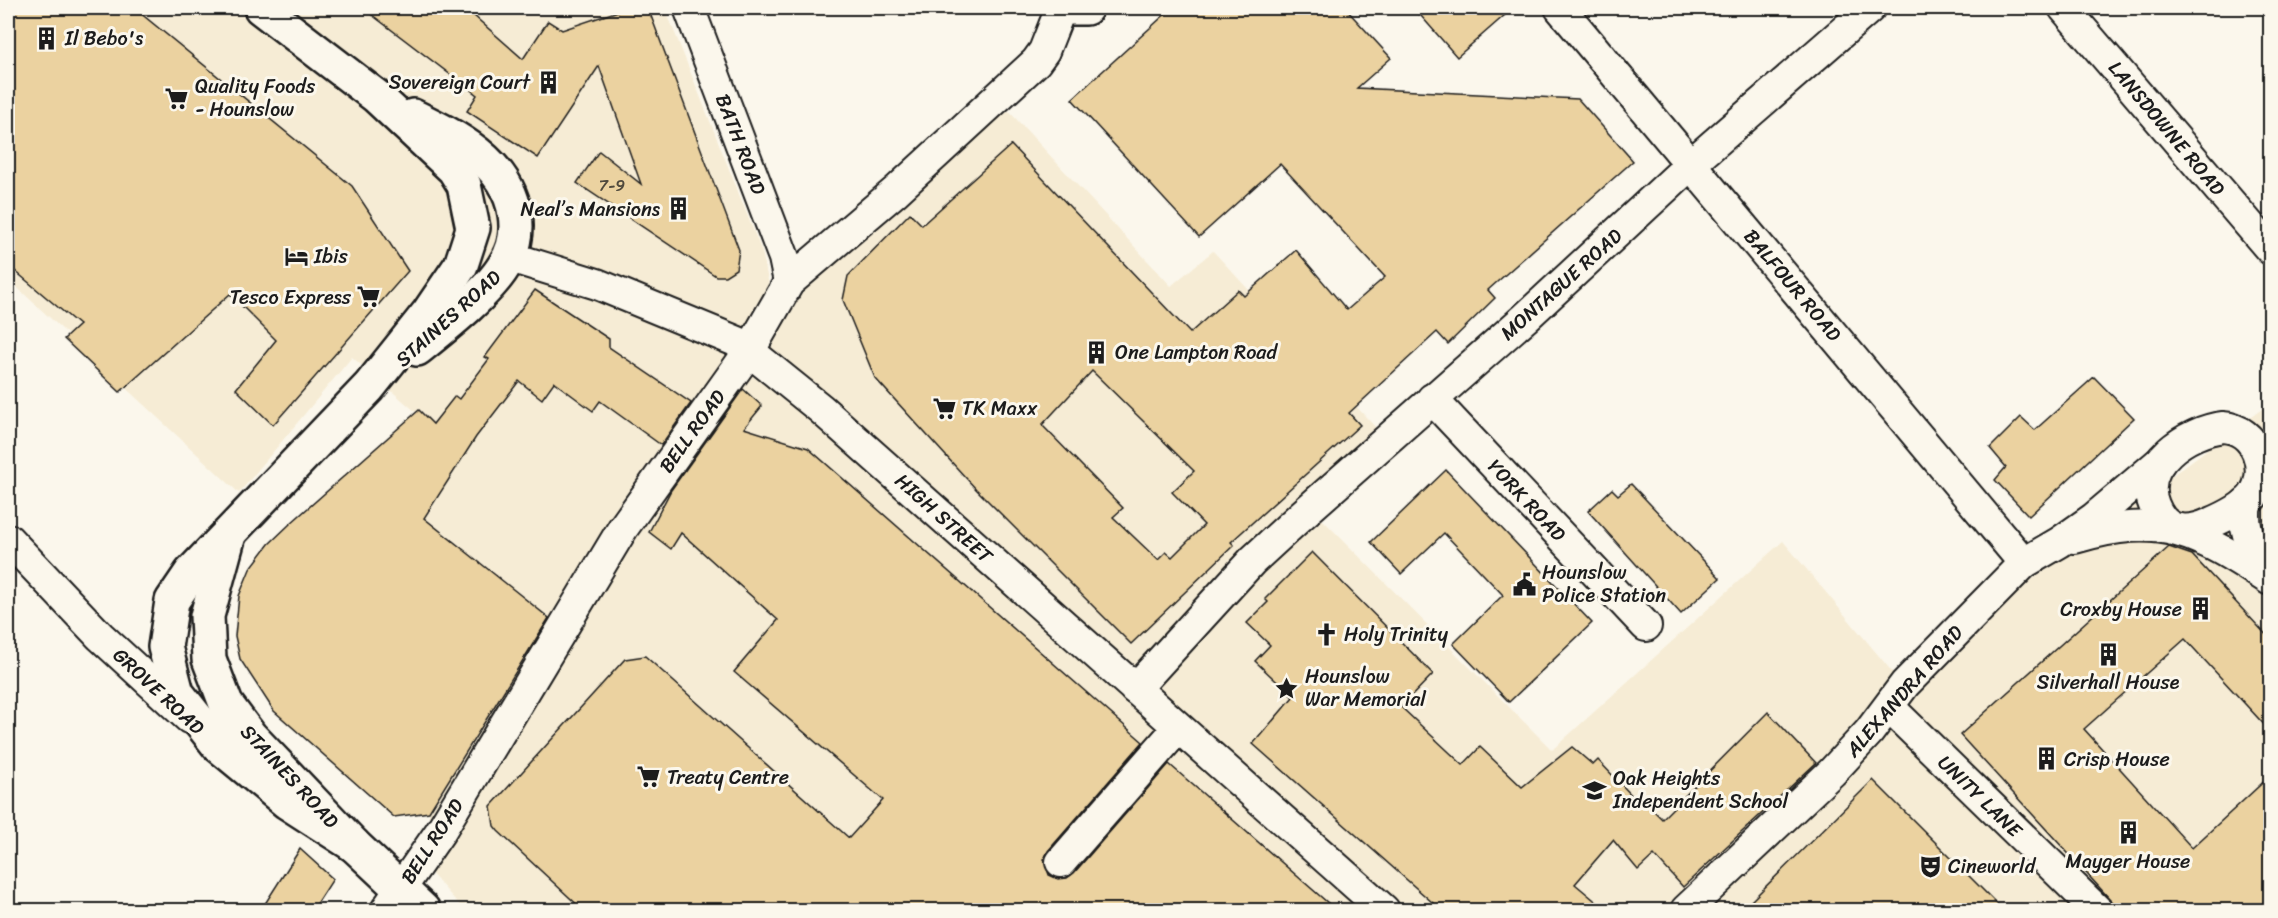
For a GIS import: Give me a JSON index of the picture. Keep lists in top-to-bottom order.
{
  "streets": {
    "main road": ["STAINES ROAD"],
    "street": [
      "LANSDOWNE ROAD",
      "BATH ROAD",
      "MONTAGUE ROAD",
      "BALFOUR ROAD",
      "BELL ROAD",
      "YORK ROAD",
      "HIGH STREET",
      "GROVE ROAD",
      "ALEXANDRA ROAD",
      "UNITY LANE"
    ]
  },
  "crossings": [
    ["BATH ROAD", "BELL ROAD"],
    ["MONTAGUE ROAD", "BALFOUR ROAD"],
    ["MONTAGUE ROAD", "YORK ROAD"],
    ["MONTAGUE ROAD", "HIGH STREET"],
    ["BALFOUR ROAD", "ALEXANDRA ROAD"],
    ["STAINES ROAD", "BELL ROAD"],
    ["STAINES ROAD", "GROVE ROAD"],
    ["BELL ROAD", "HIGH STREET"],
    ["ALEXANDRA ROAD", "UNITY LANE"]
  ],
  "places": {
    "building": [
      "Il Bebo's",
      "Sovereign Court",
      "Neal’s Mansions",
      "One Lampton Road",
      "Croxby House",
      "Silverhall House",
      "Crisp House",
      "Mayger House"
    ],
    "supermarket": [
      "Quality Foods - Hounslow",
      "Tesco Express",
      "TK Maxx",
      "Treaty Centre"
    ],
    "hotel": ["Ibis"],
    "public building": ["Hounslow Police Station"],
    "church": ["Holy Trinity"],
    "place": ["Hounslow War Memorial"],
    "school or university": ["Oak Heights Independent School"],
    "theatre": ["Cineworld"]
  },
  "house_numbers": ["7-9"]
}
